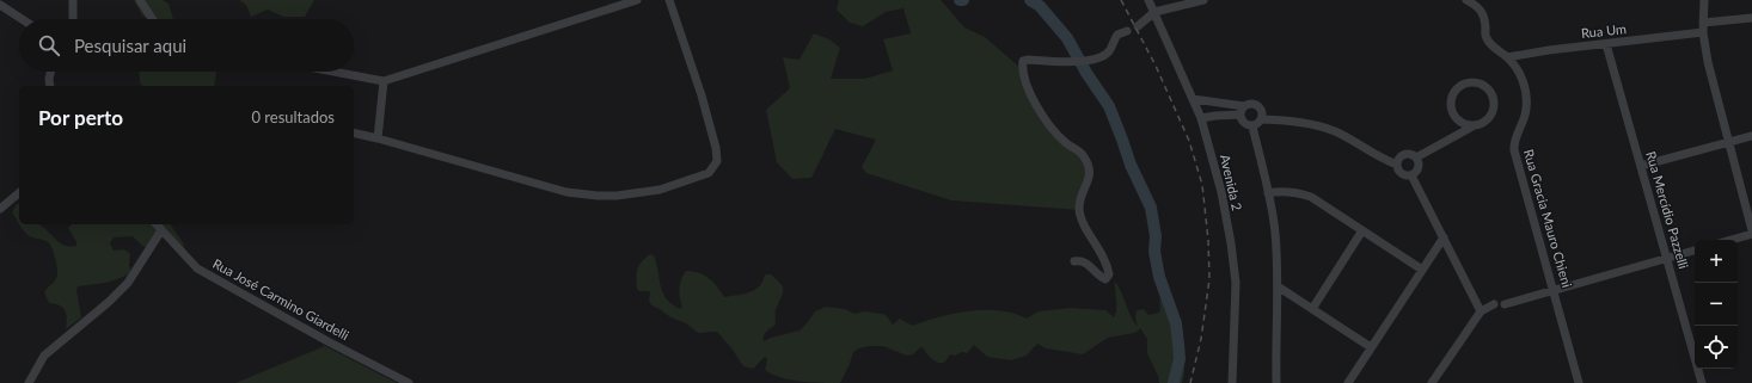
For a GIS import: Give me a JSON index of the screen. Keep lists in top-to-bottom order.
{
  "streets": {
    "street": [
      "Rua Um",
      "Avenida 2",
      "Rua Mercídio Pazzelli",
      "Rua Gracia Mauro Chieni",
      "Rua José Carmino Giardelli"
    ]
  },
  "crossings": [
    ["Rua Um", "Rua Mercídio Pazzelli"],
    ["Rua Um", "Rua Gracia Mauro Chieni"]
  ],
  "page": {
    "search": "Pesquisar aqui",
    "heading": ["Por perto", "0 resultados"],
    "map_buttons": ["+", "−"]
  }
}
